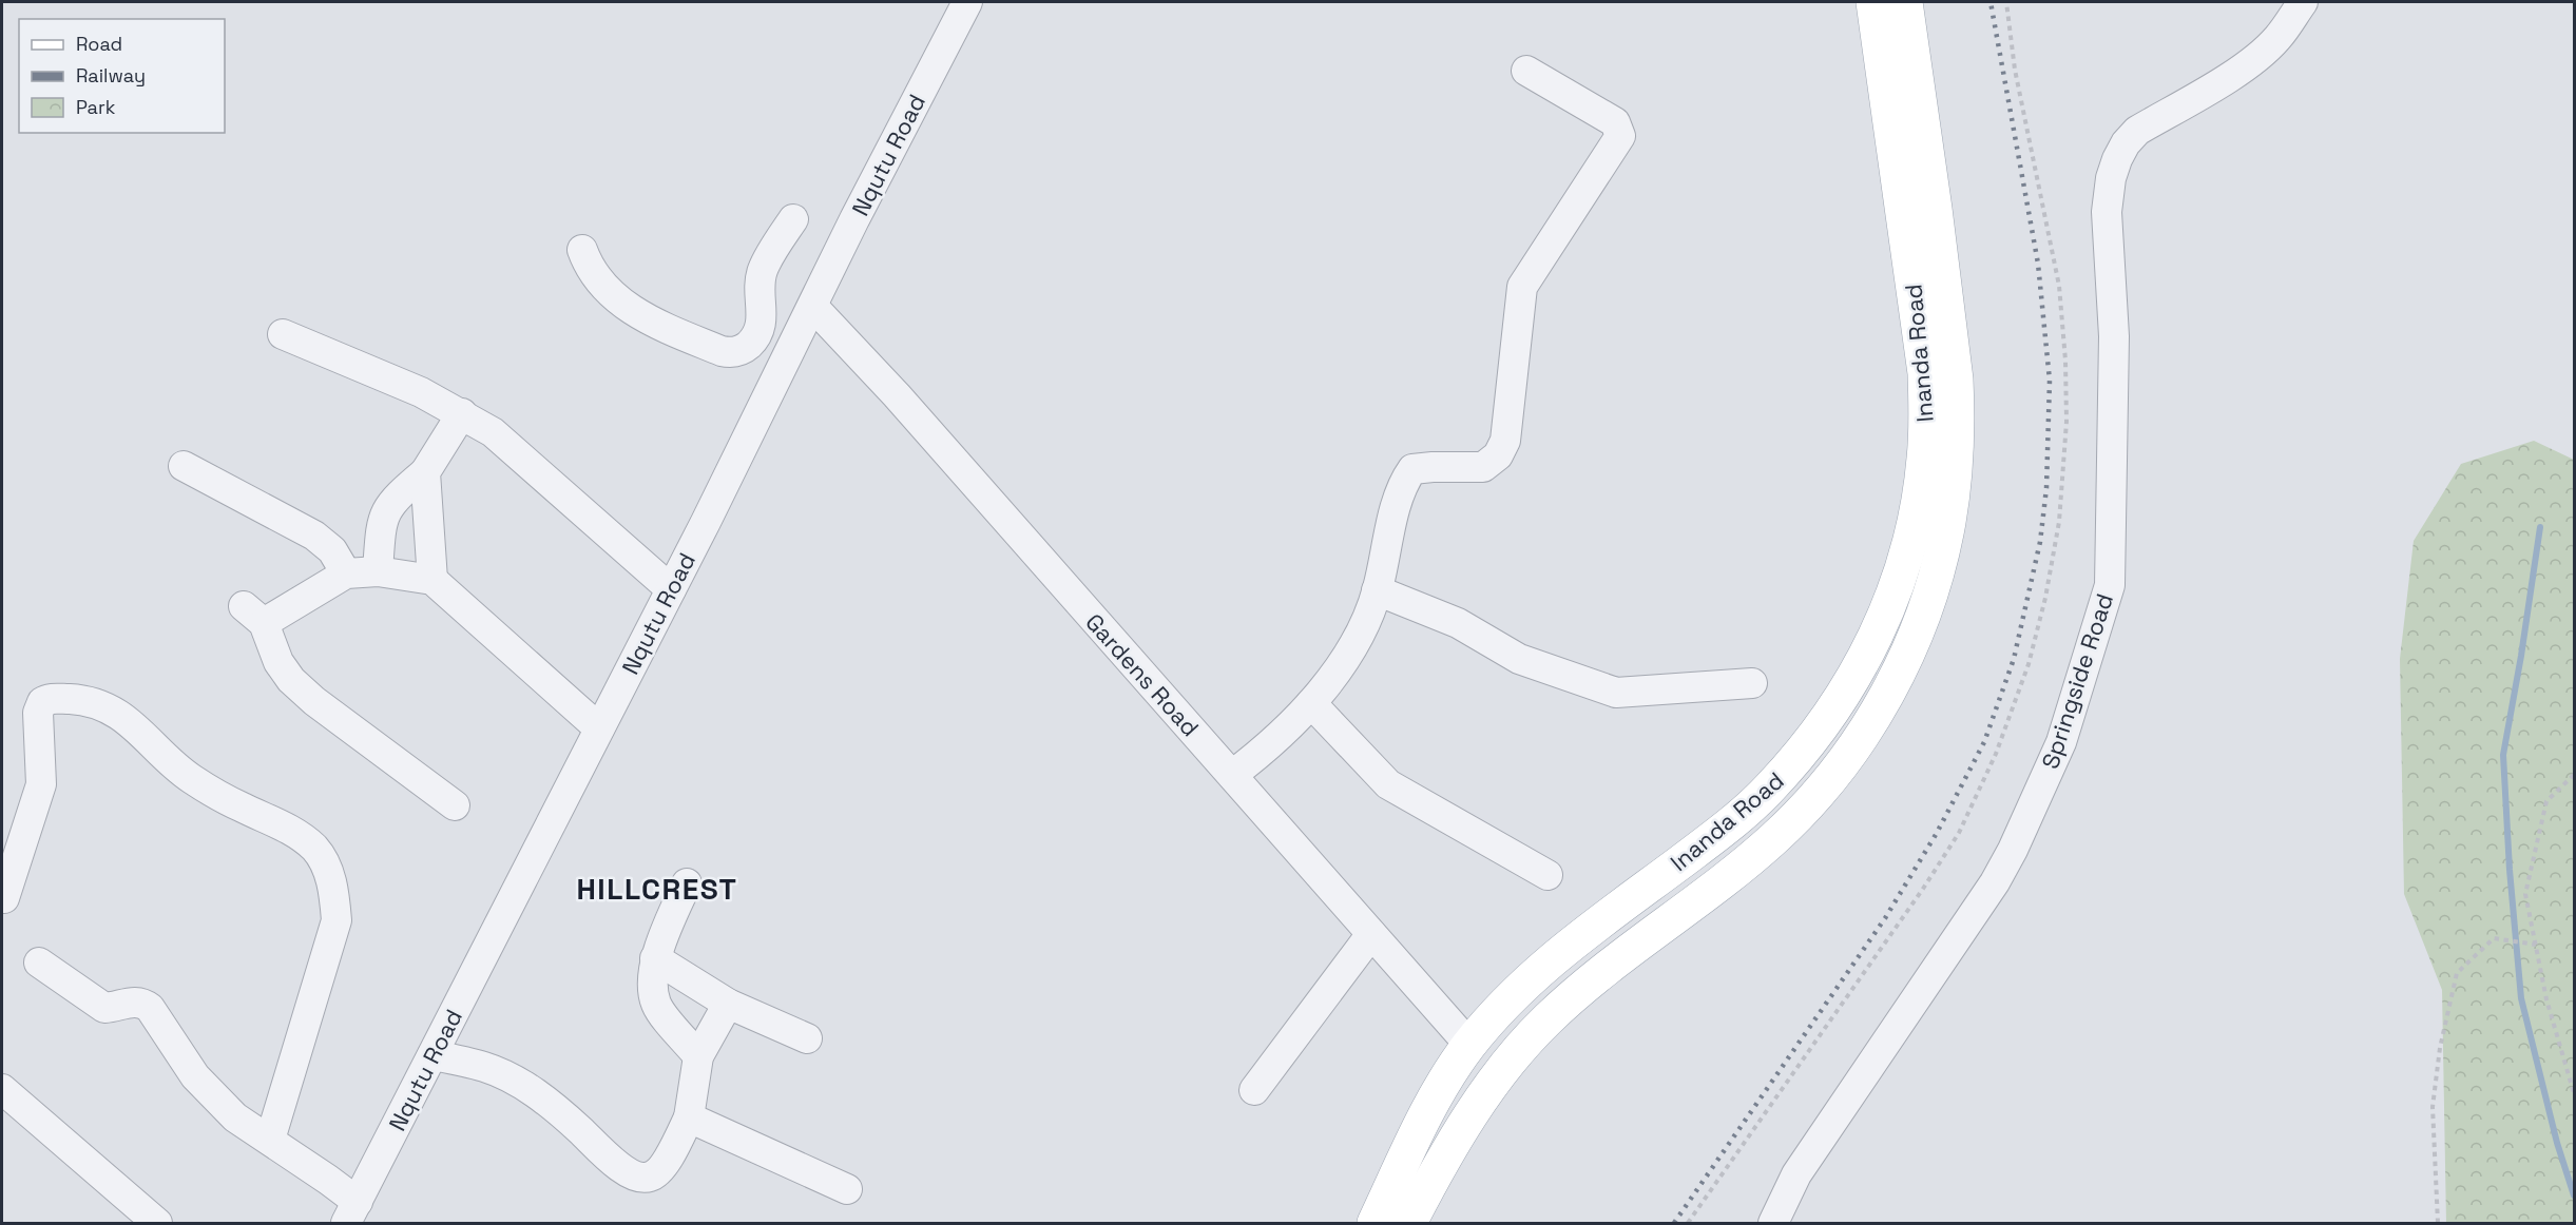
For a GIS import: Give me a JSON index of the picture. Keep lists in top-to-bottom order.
{
  "streets": {
    "main road": ["Inanda Road"],
    "street": ["Nqutu Road", "Gardens Road", "Springside Road"]
  },
  "crossings": [
    ["Nqutu Road", "Gardens Road"],
    ["Inanda Road", "Gardens Road"]
  ],
  "districts": ["HILLCREST"],
  "legend": ["Road", "Railway", "Park"]
}
